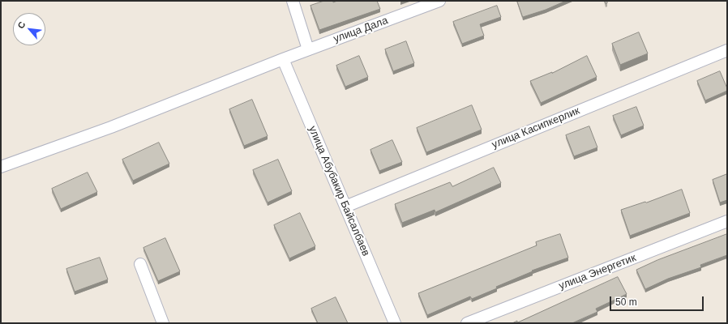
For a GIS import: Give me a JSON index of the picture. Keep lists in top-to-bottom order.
{
  "streets": {
    "street": [
      "улица Дала",
      "улица Касипкерлик",
      "улица Абубакир Байсалбаев",
      "улица Энергетик"
    ]
  },
  "crossings": [
    ["улица Дала", "улица Абубакир Байсалбаев"],
    ["улица Касипкерлик", "улица Абубакир Байсалбаев"]
  ],
  "scale_bar": "50 m",
  "north": "top left"
}
